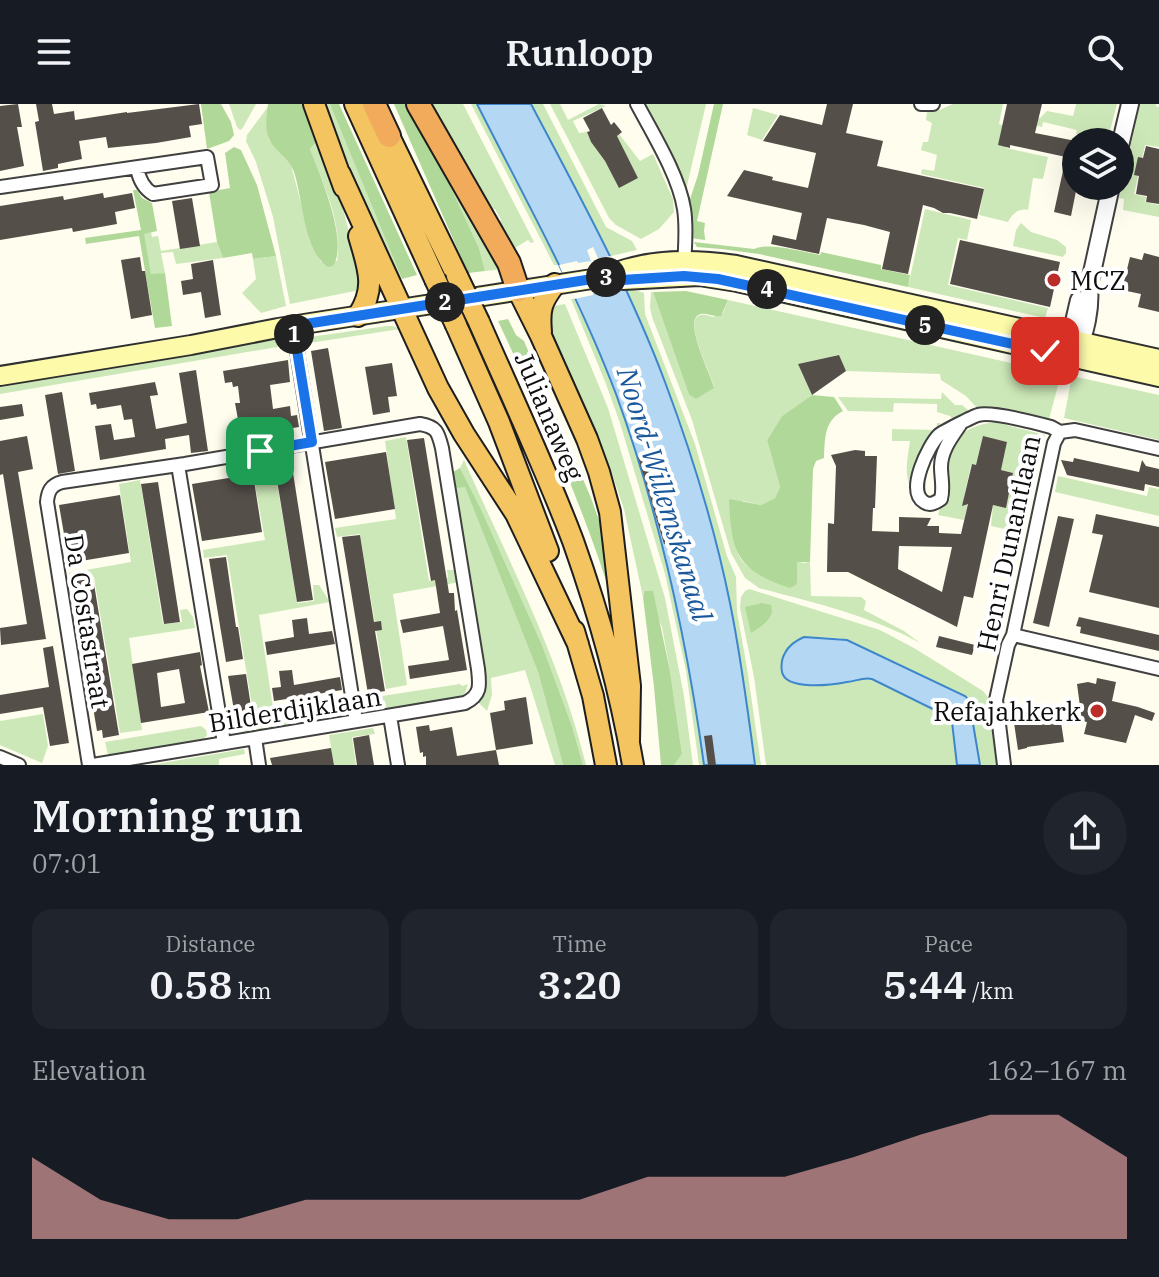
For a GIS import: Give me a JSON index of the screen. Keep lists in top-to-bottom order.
{
  "streets": {
    "highway": ["Julianaweg"],
    "street": ["Henri Dunantlaan", "Da Costastraat", "Bilderdijklaan"]
  },
  "crossings": [
    ["Da Costastraat", "Bilderdijklaan"]
  ],
  "water": ["Noord-Willemskanaal"],
  "places": ["MCZ", "Refajahkerk"],
  "page": {
    "header": "Runloop",
    "pins": [
      "3",
      "4",
      "2",
      "5",
      "1"
    ],
    "heading": ["Morning run", "07:01"],
    "stats": [
      ["Distance", "0.58 km"],
      ["Time", "3:20"],
      ["Pace", "5:44 /km"]
    ],
    "chart": ["Elevation", "162–167 m"]
  }
}
